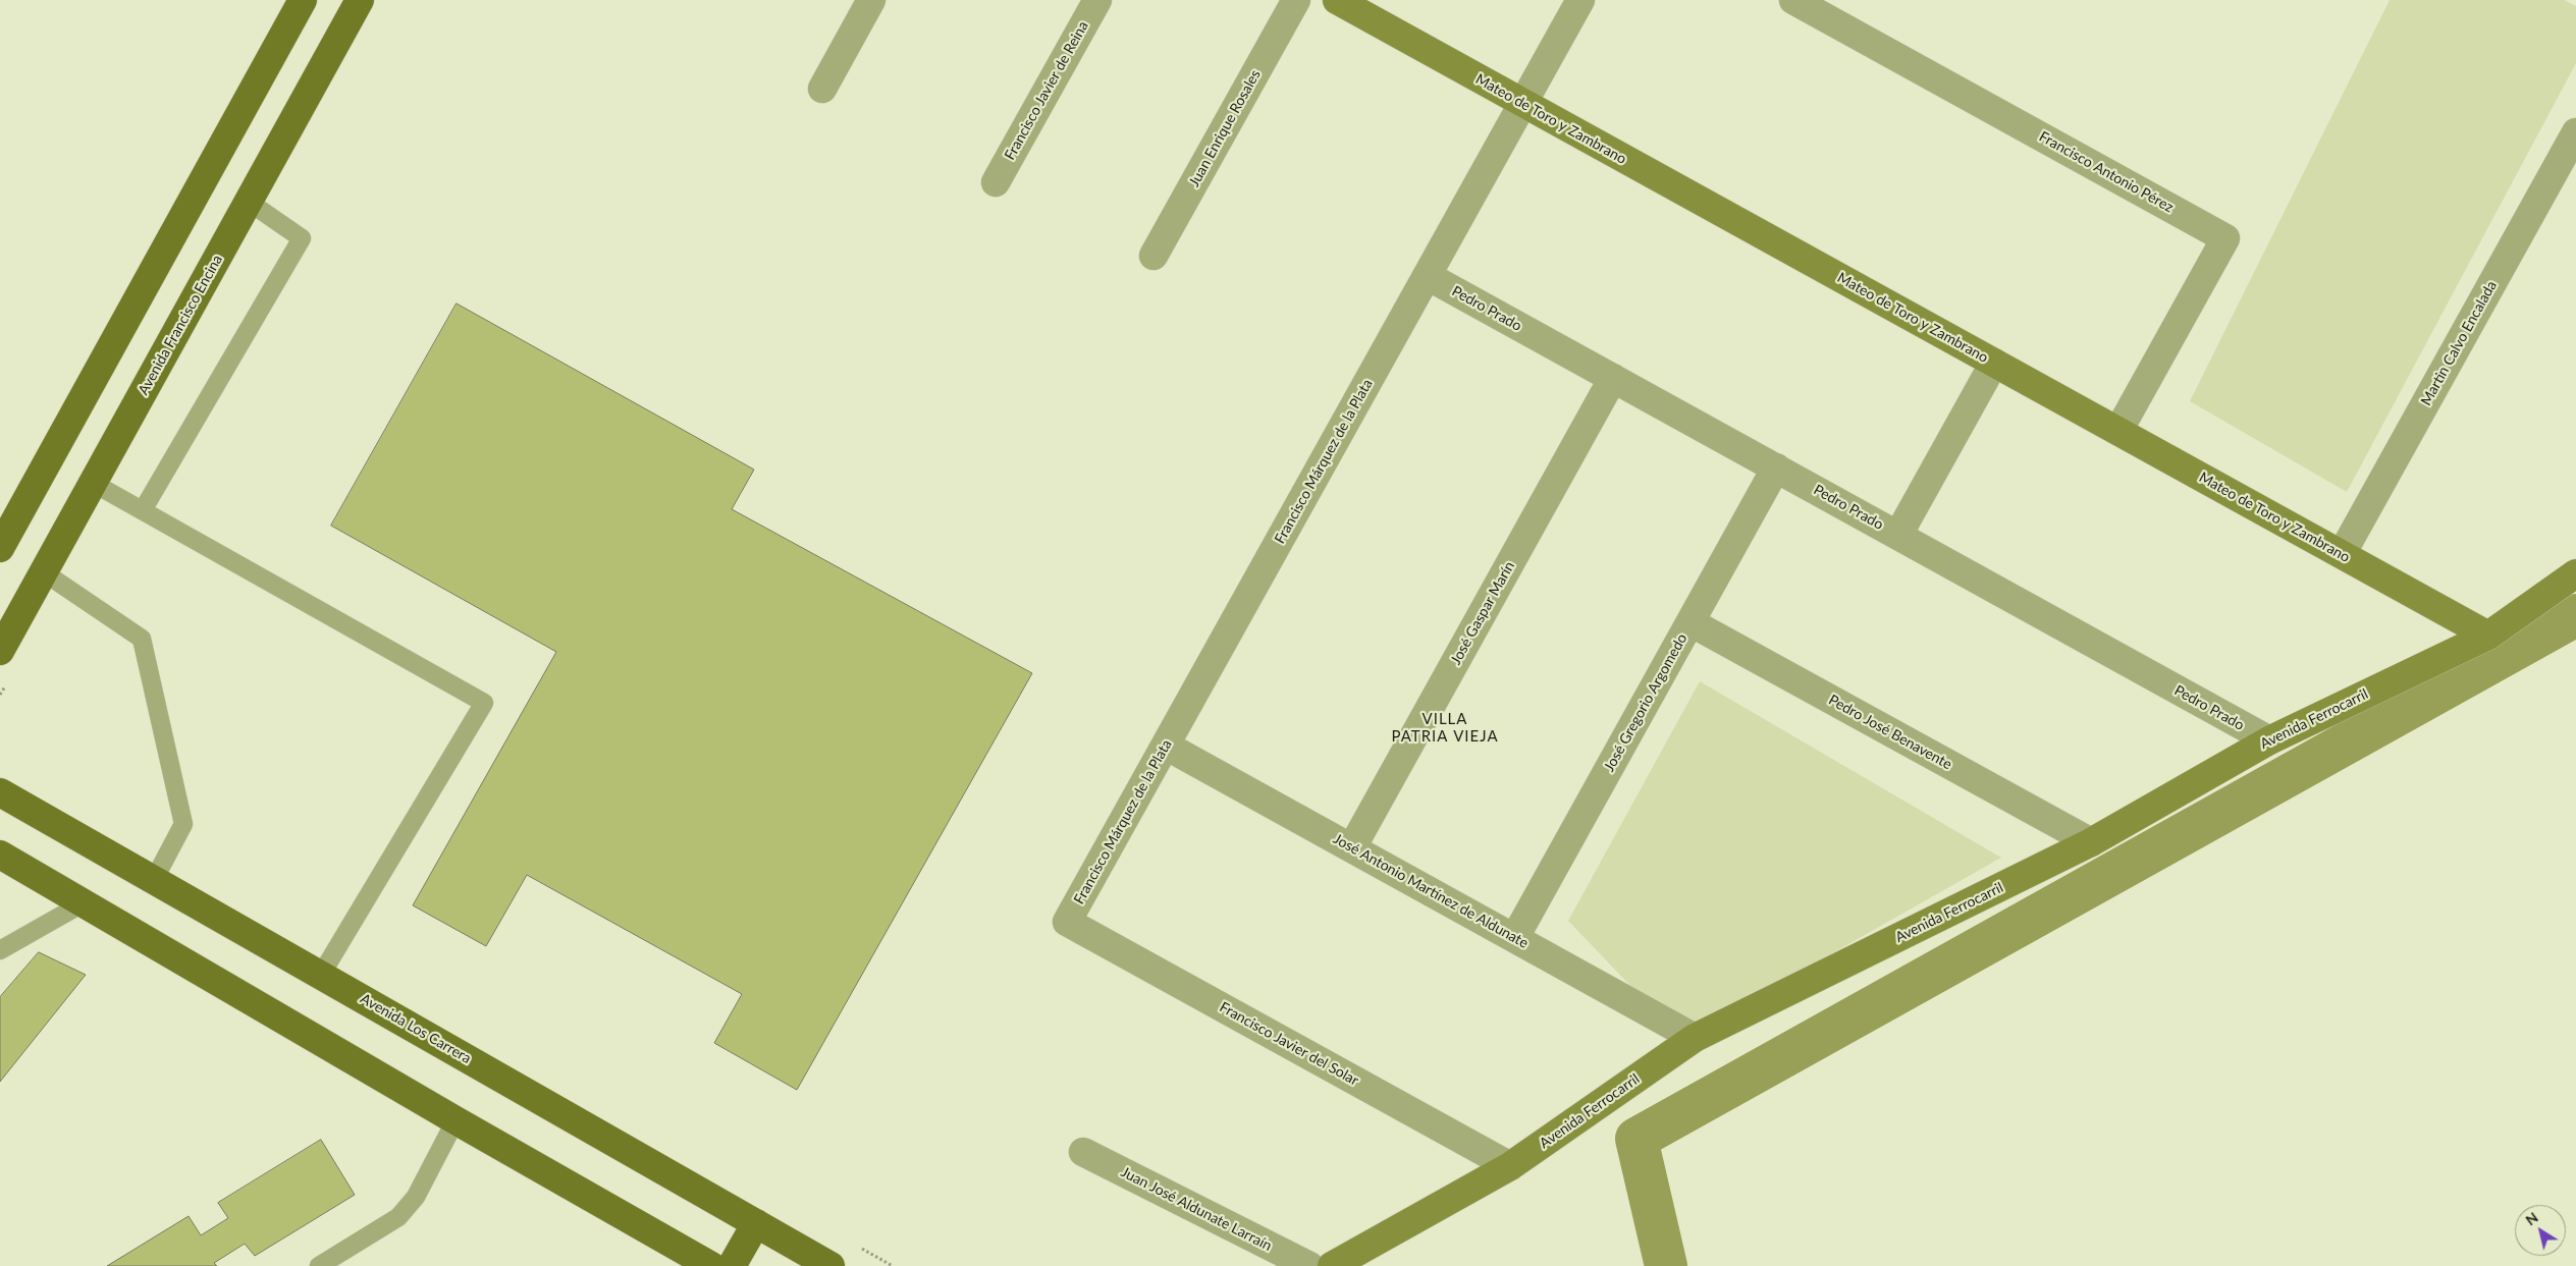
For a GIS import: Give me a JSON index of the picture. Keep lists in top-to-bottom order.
{
  "streets": {
    "main road": ["Avenida Francisco Encina", "Avenida Los Carrera"],
    "street": [
      "Francisco Javier de Reina",
      "Mateo de Toro y Zambrano",
      "Juan Enrique Rosales",
      "Francisco Antonio Pérez",
      "Pedro Prado",
      "Martin Calvo Encalada",
      "Francisco Márquez de la Plata",
      "José Gaspar Marín",
      "José Gregorio Argomedo",
      "Avenida Ferrocarril",
      "Pedro José Benavente",
      "José Antonio Martínez de Aldunate",
      "Francisco Javier del Solar",
      "Juan José Aldunate Larraín"
    ]
  },
  "crossings": [
    ["Mateo de Toro y Zambrano", "Francisco Antonio Pérez"],
    ["Mateo de Toro y Zambrano", "Martin Calvo Encalada"],
    ["Mateo de Toro y Zambrano", "Francisco Márquez de la Plata"],
    ["Mateo de Toro y Zambrano", "Avenida Ferrocarril"],
    ["Pedro Prado", "Francisco Márquez de la Plata"],
    ["Pedro Prado", "José Gaspar Marín"],
    ["Pedro Prado", "José Gregorio Argomedo"],
    ["Pedro Prado", "Avenida Ferrocarril"],
    ["Francisco Márquez de la Plata", "José Antonio Martínez de Aldunate"],
    ["Francisco Márquez de la Plata", "Francisco Javier del Solar"],
    ["José Gaspar Marín", "José Antonio Martínez de Aldunate"],
    ["José Gregorio Argomedo", "Pedro José Benavente"],
    ["José Gregorio Argomedo", "José Antonio Martínez de Aldunate"],
    ["Avenida Ferrocarril", "Pedro José Benavente"],
    ["Avenida Ferrocarril", "José Antonio Martínez de Aldunate"],
    ["Avenida Ferrocarril", "Francisco Javier del Solar"]
  ],
  "districts": ["VILLA PATRIA VIEJA"],
  "north": "top left"
}
